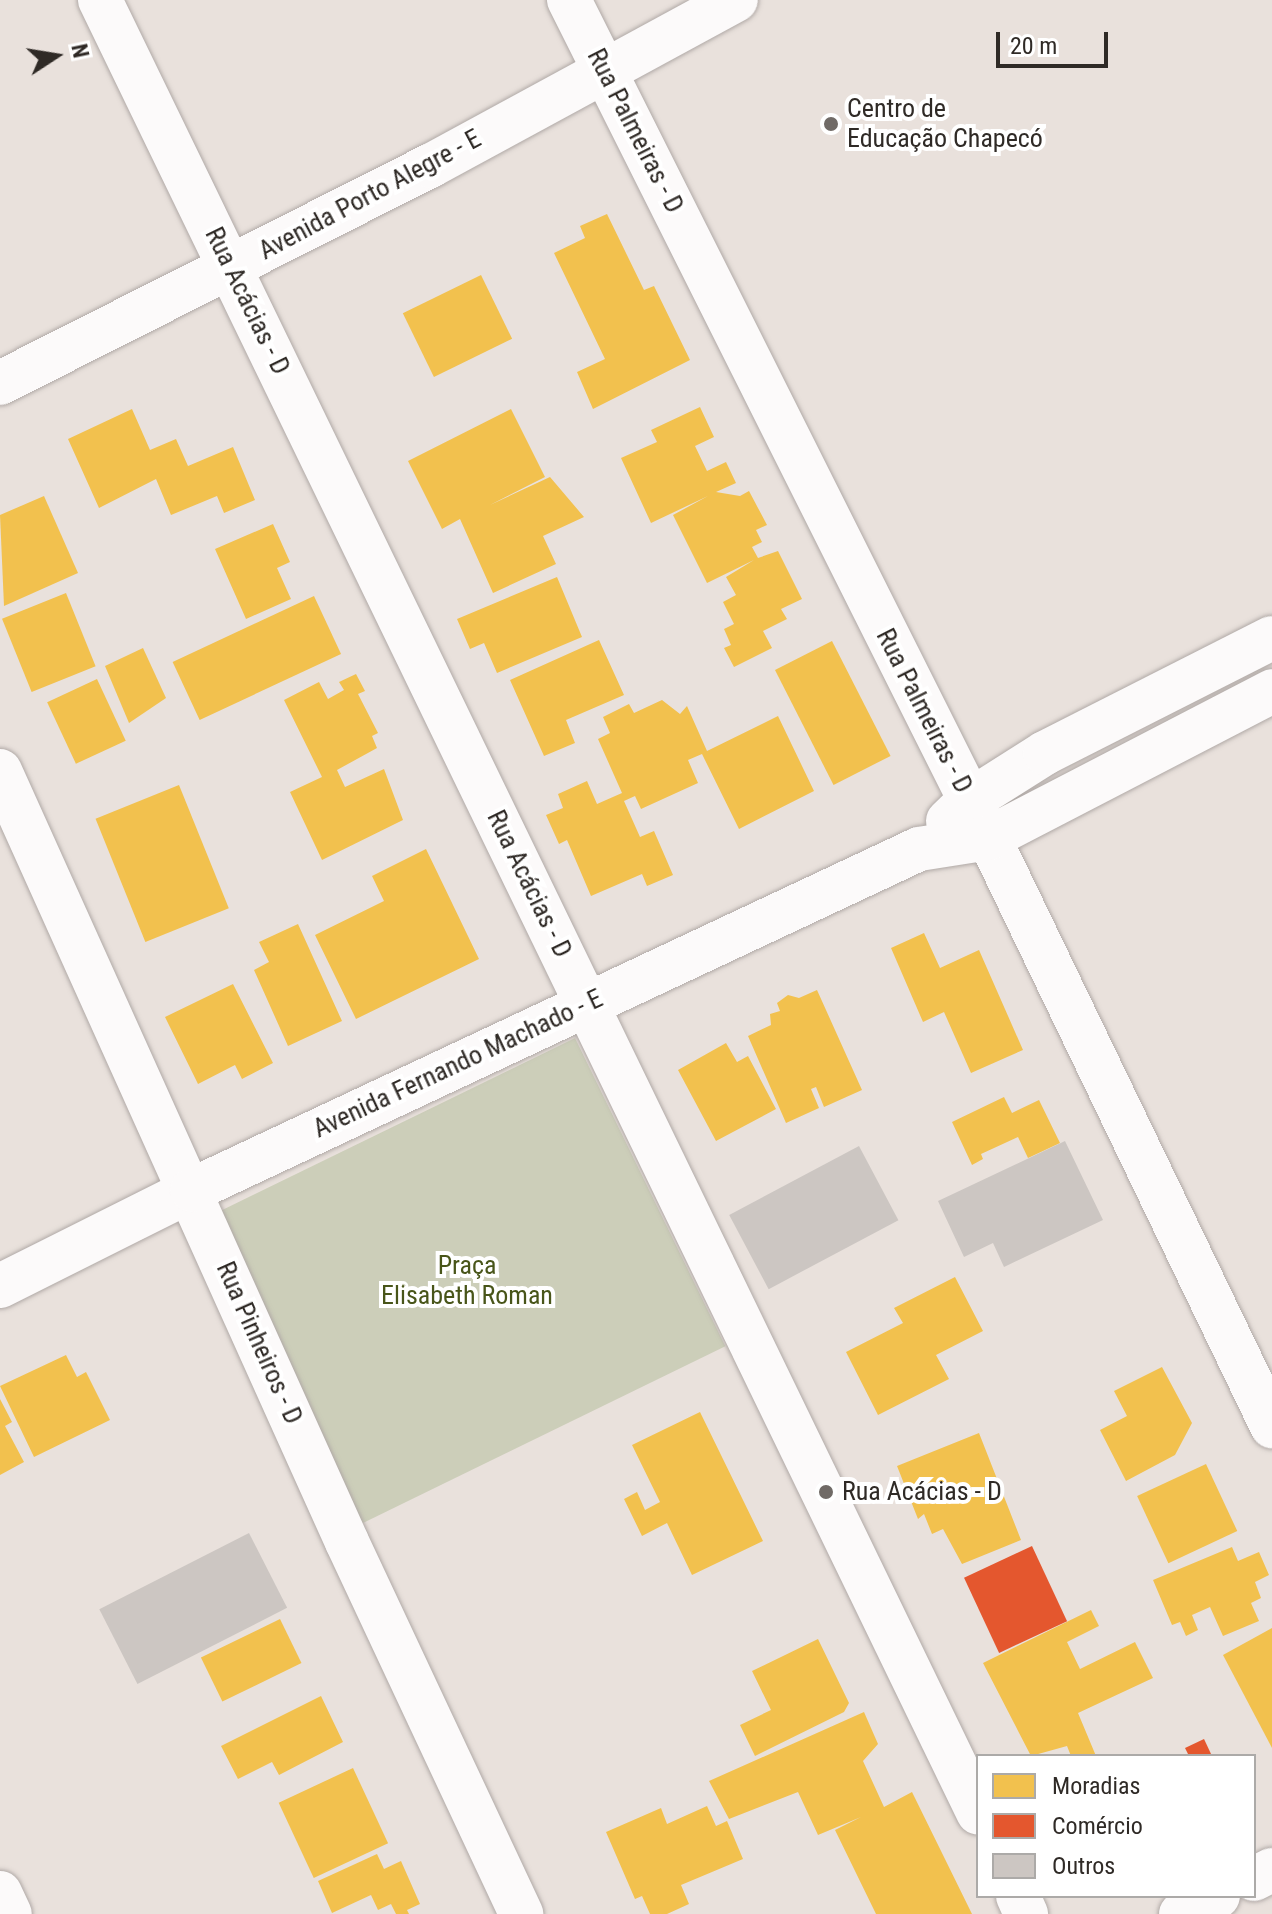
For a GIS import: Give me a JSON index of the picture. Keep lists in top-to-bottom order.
{
  "streets": {
    "street": [
      "Rua Palmeiras - D",
      "Avenida Porto Alegre - E",
      "Rua Acácias - D",
      "Avenida Fernando Machado - E",
      "Rua Pinheiros - D"
    ]
  },
  "crossings": [
    ["Rua Palmeiras - D", "Avenida Porto Alegre - E"],
    ["Rua Palmeiras - D", "Avenida Fernando Machado - E"],
    ["Avenida Porto Alegre - E", "Rua Acácias - D"],
    ["Rua Acácias - D", "Avenida Fernando Machado - E"],
    ["Avenida Fernando Machado - E", "Rua Pinheiros - D"]
  ],
  "parks": ["Praça Elisabeth Roman"],
  "places": ["Centro de Educação Chapecó", "Rua Acácias - D"],
  "legend": ["Moradias", "Comércio", "Outros"],
  "scale_bar": "20 m",
  "north": "right"
}
